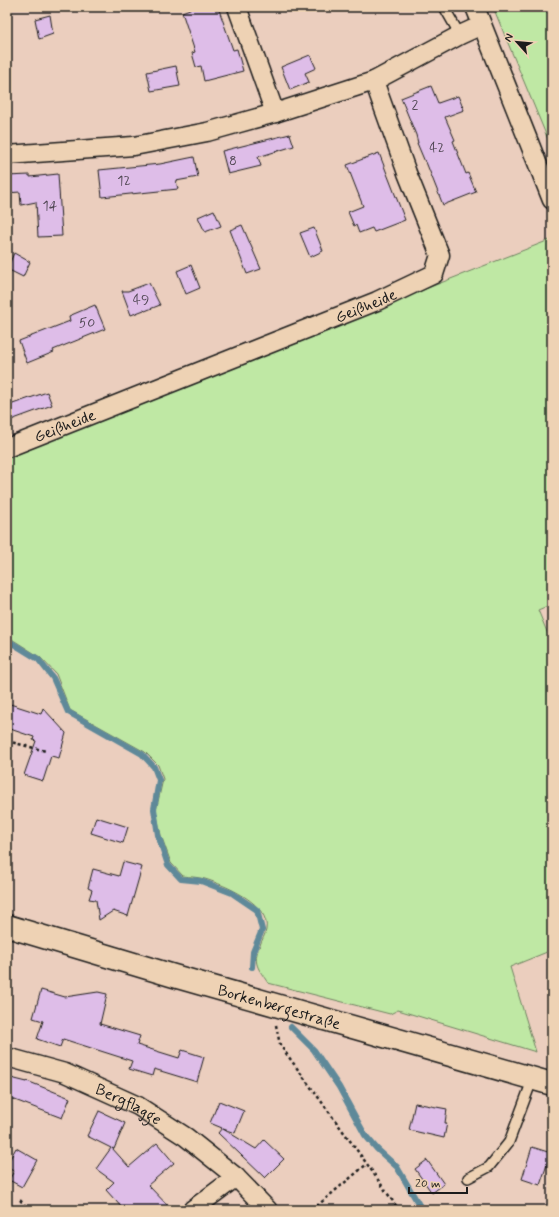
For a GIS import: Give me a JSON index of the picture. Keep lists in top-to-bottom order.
{
  "streets": {
    "street": ["Geißheide", "Borkenbergestraße", "Bergflagge"]
  },
  "house_numbers": [
    "2",
    "42",
    "8",
    "12",
    "14",
    "49",
    "50"
  ],
  "scale_bar": "20 m",
  "north": "top left"
}
